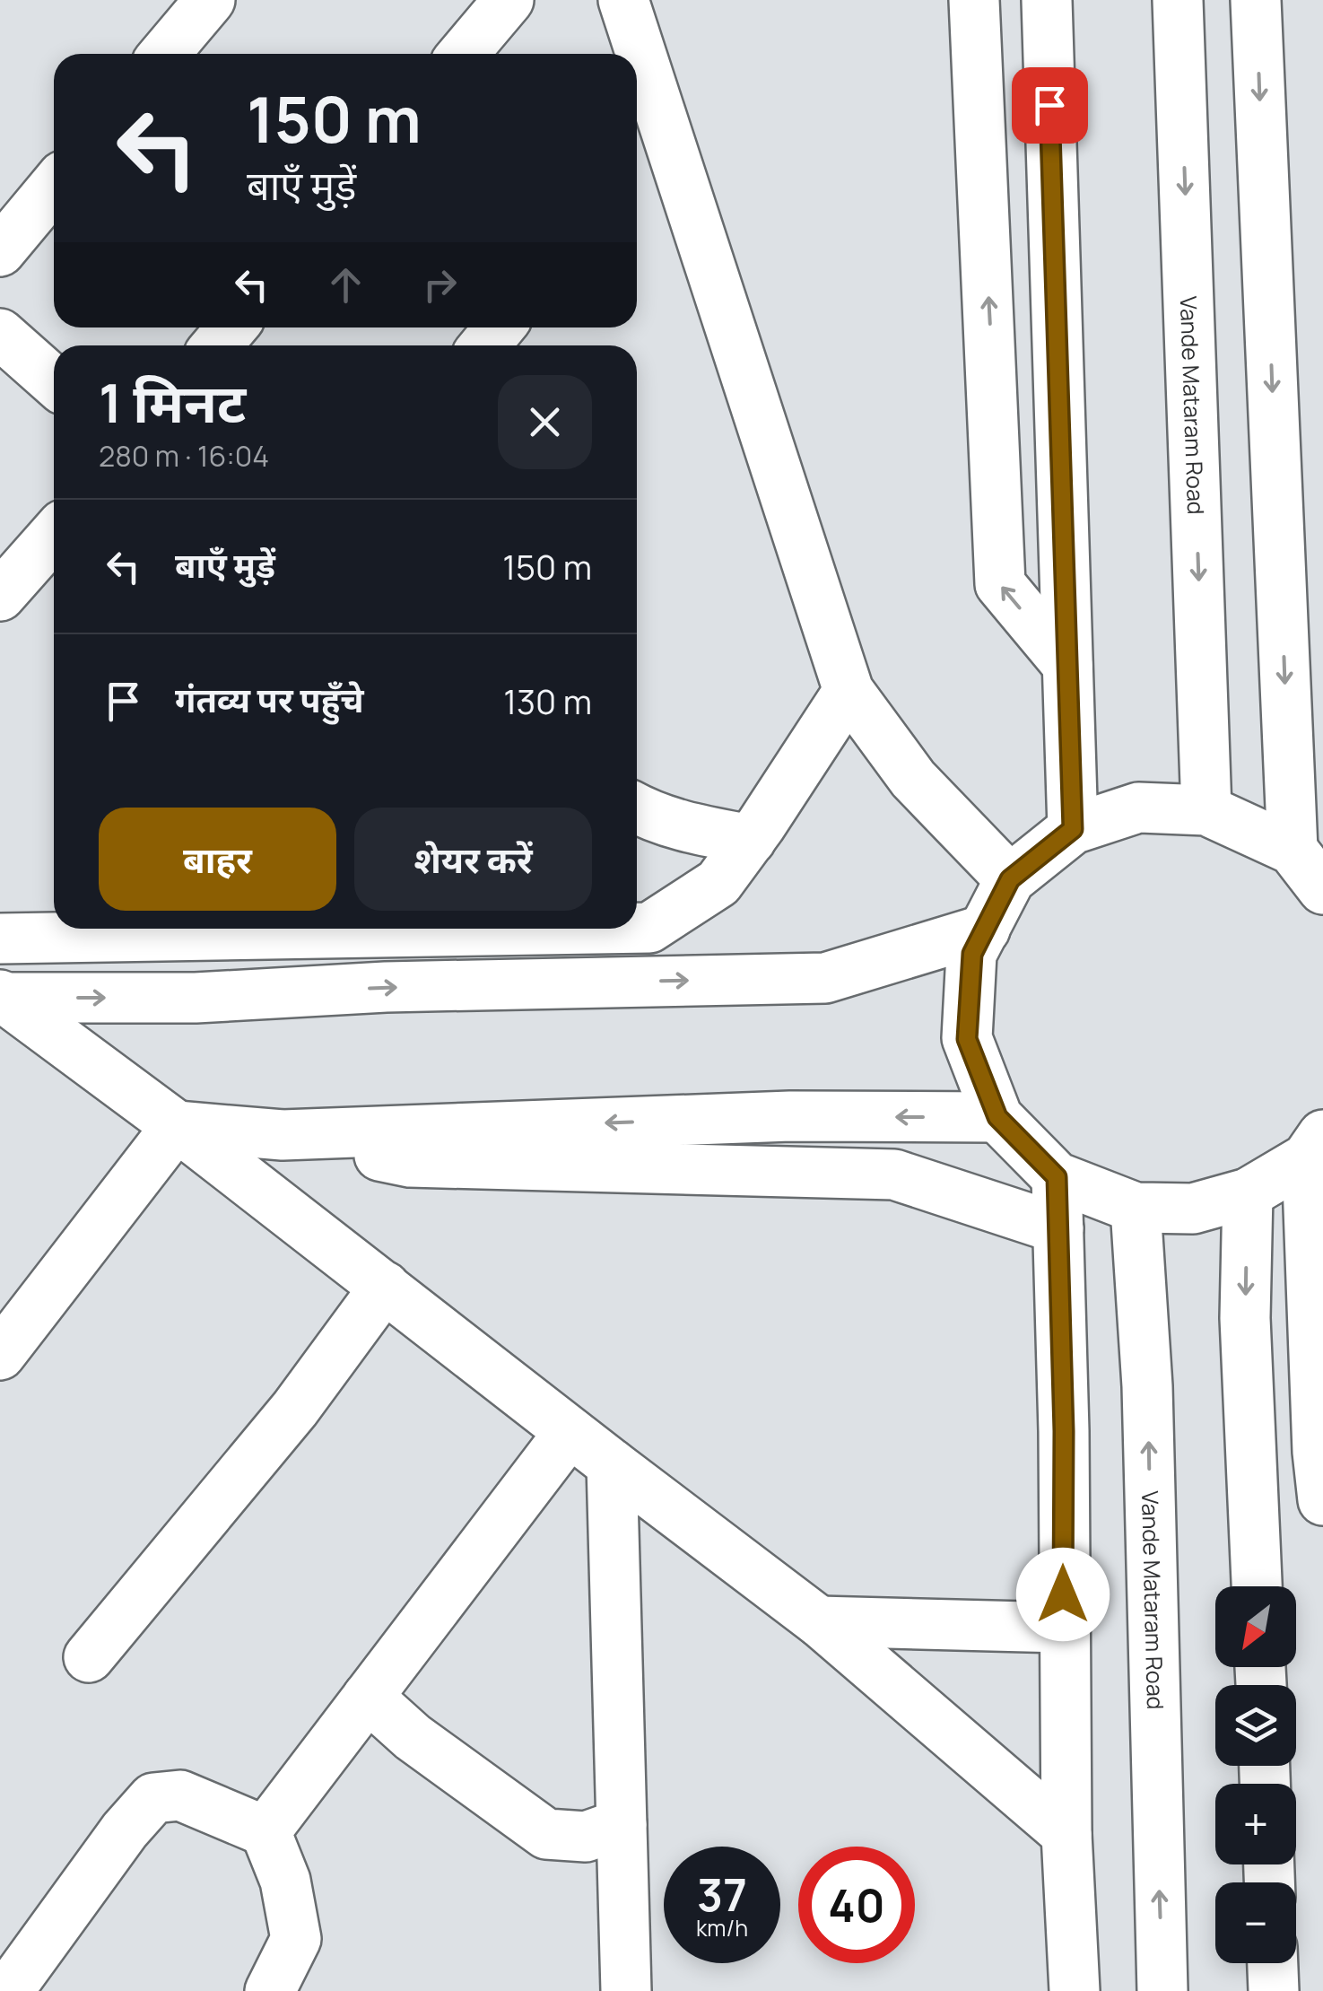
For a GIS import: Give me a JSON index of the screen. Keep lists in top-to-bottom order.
{
  "streets": {
    "street": ["Vande Mataram Road"]
  },
  "north": "bottom left",
  "page": {
    "turn": ["150 m", "बाएँ मुड़ें"],
    "heading": ["1 मिनट", "280 m · 16:04"],
    "list": [
      {
        "name": "बाएँ मुड़ें",
        "value": "150 m"
      },
      {
        "name": "गंतव्य पर पहुँचे",
        "value": "130 m"
      }
    ],
    "buttons": ["बाहर", "शेयर करें"],
    "map_buttons": ["+", "−"],
    "speed": "37 km/h",
    "limit": "40"
  }
}
